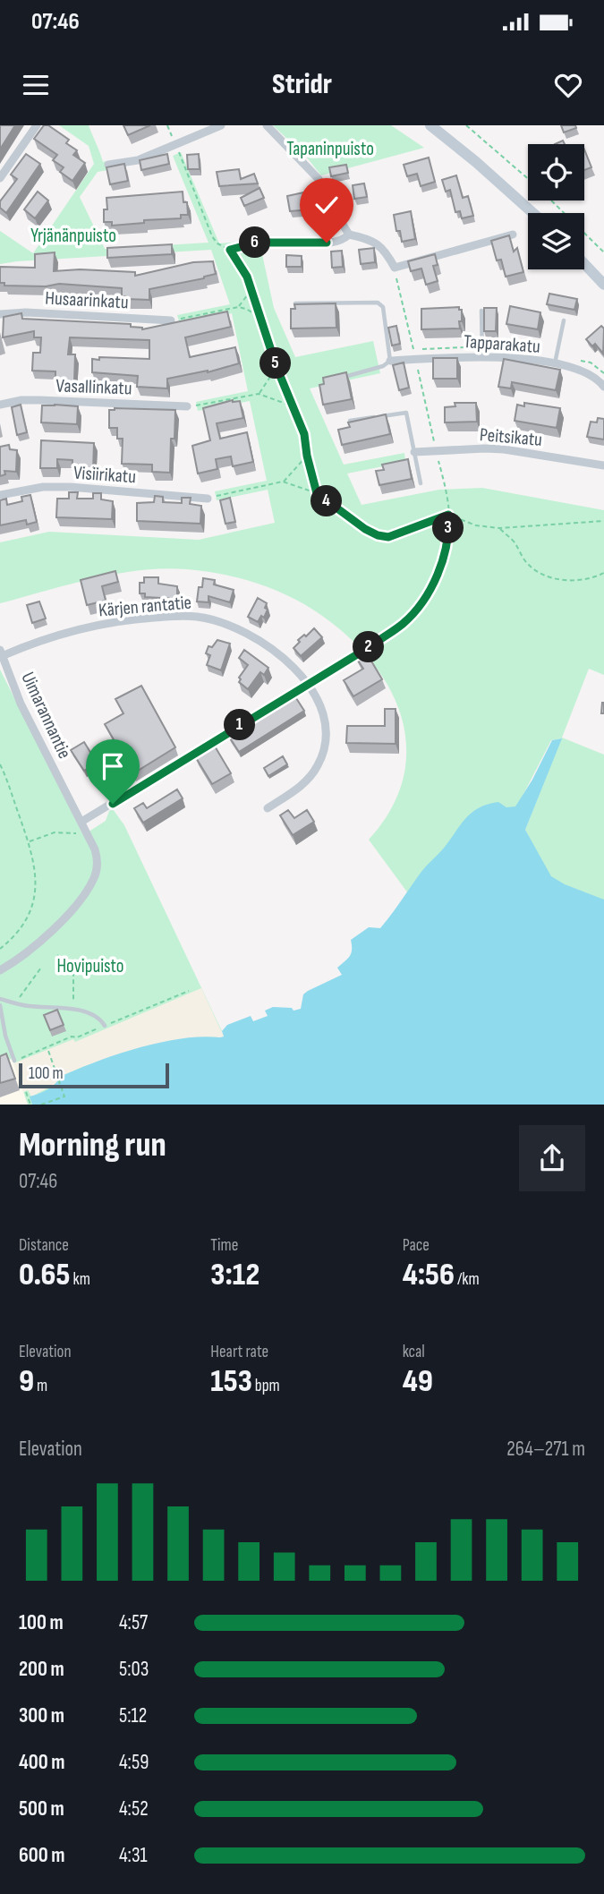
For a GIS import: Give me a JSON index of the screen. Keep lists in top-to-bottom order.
{
  "streets": {
    "street": [
      "Husaarinkatu",
      "Tapparakatu",
      "Vasallinkatu",
      "Peitsikatu",
      "Visiirikatu",
      "Kärjen rantatie",
      "Uimarannantie"
    ]
  },
  "crossings": [
    ["Kärjen rantatie", "Uimarannantie"]
  ],
  "parks": ["Tapaninpuisto", "Yrjänänpuisto", "Hovipuisto"],
  "scale_bar": "100 m",
  "page": {
    "status": "07:46",
    "header": "Stridr",
    "pins": [
      "6",
      "5",
      "4",
      "3",
      "2",
      "1"
    ],
    "scale": "100 m",
    "heading": ["Morning run", "07:46"],
    "stats": [
      ["Distance", "0.65 km"],
      ["Time", "3:12"],
      ["Pace", "4:56 /km"],
      ["Elevation", "9 m"],
      ["Heart rate", "153 bpm"],
      ["kcal", "49"]
    ],
    "chart": ["Elevation", "264–271 m"],
    "list": [
      {
        "name": "100 m",
        "note": "4:57"
      },
      {
        "name": "200 m",
        "note": "5:03"
      },
      {
        "name": "300 m",
        "note": "5:12"
      },
      {
        "name": "400 m",
        "note": "4:59"
      },
      {
        "name": "500 m",
        "note": "4:52"
      },
      {
        "name": "600 m",
        "note": "4:31"
      }
    ]
  }
}
